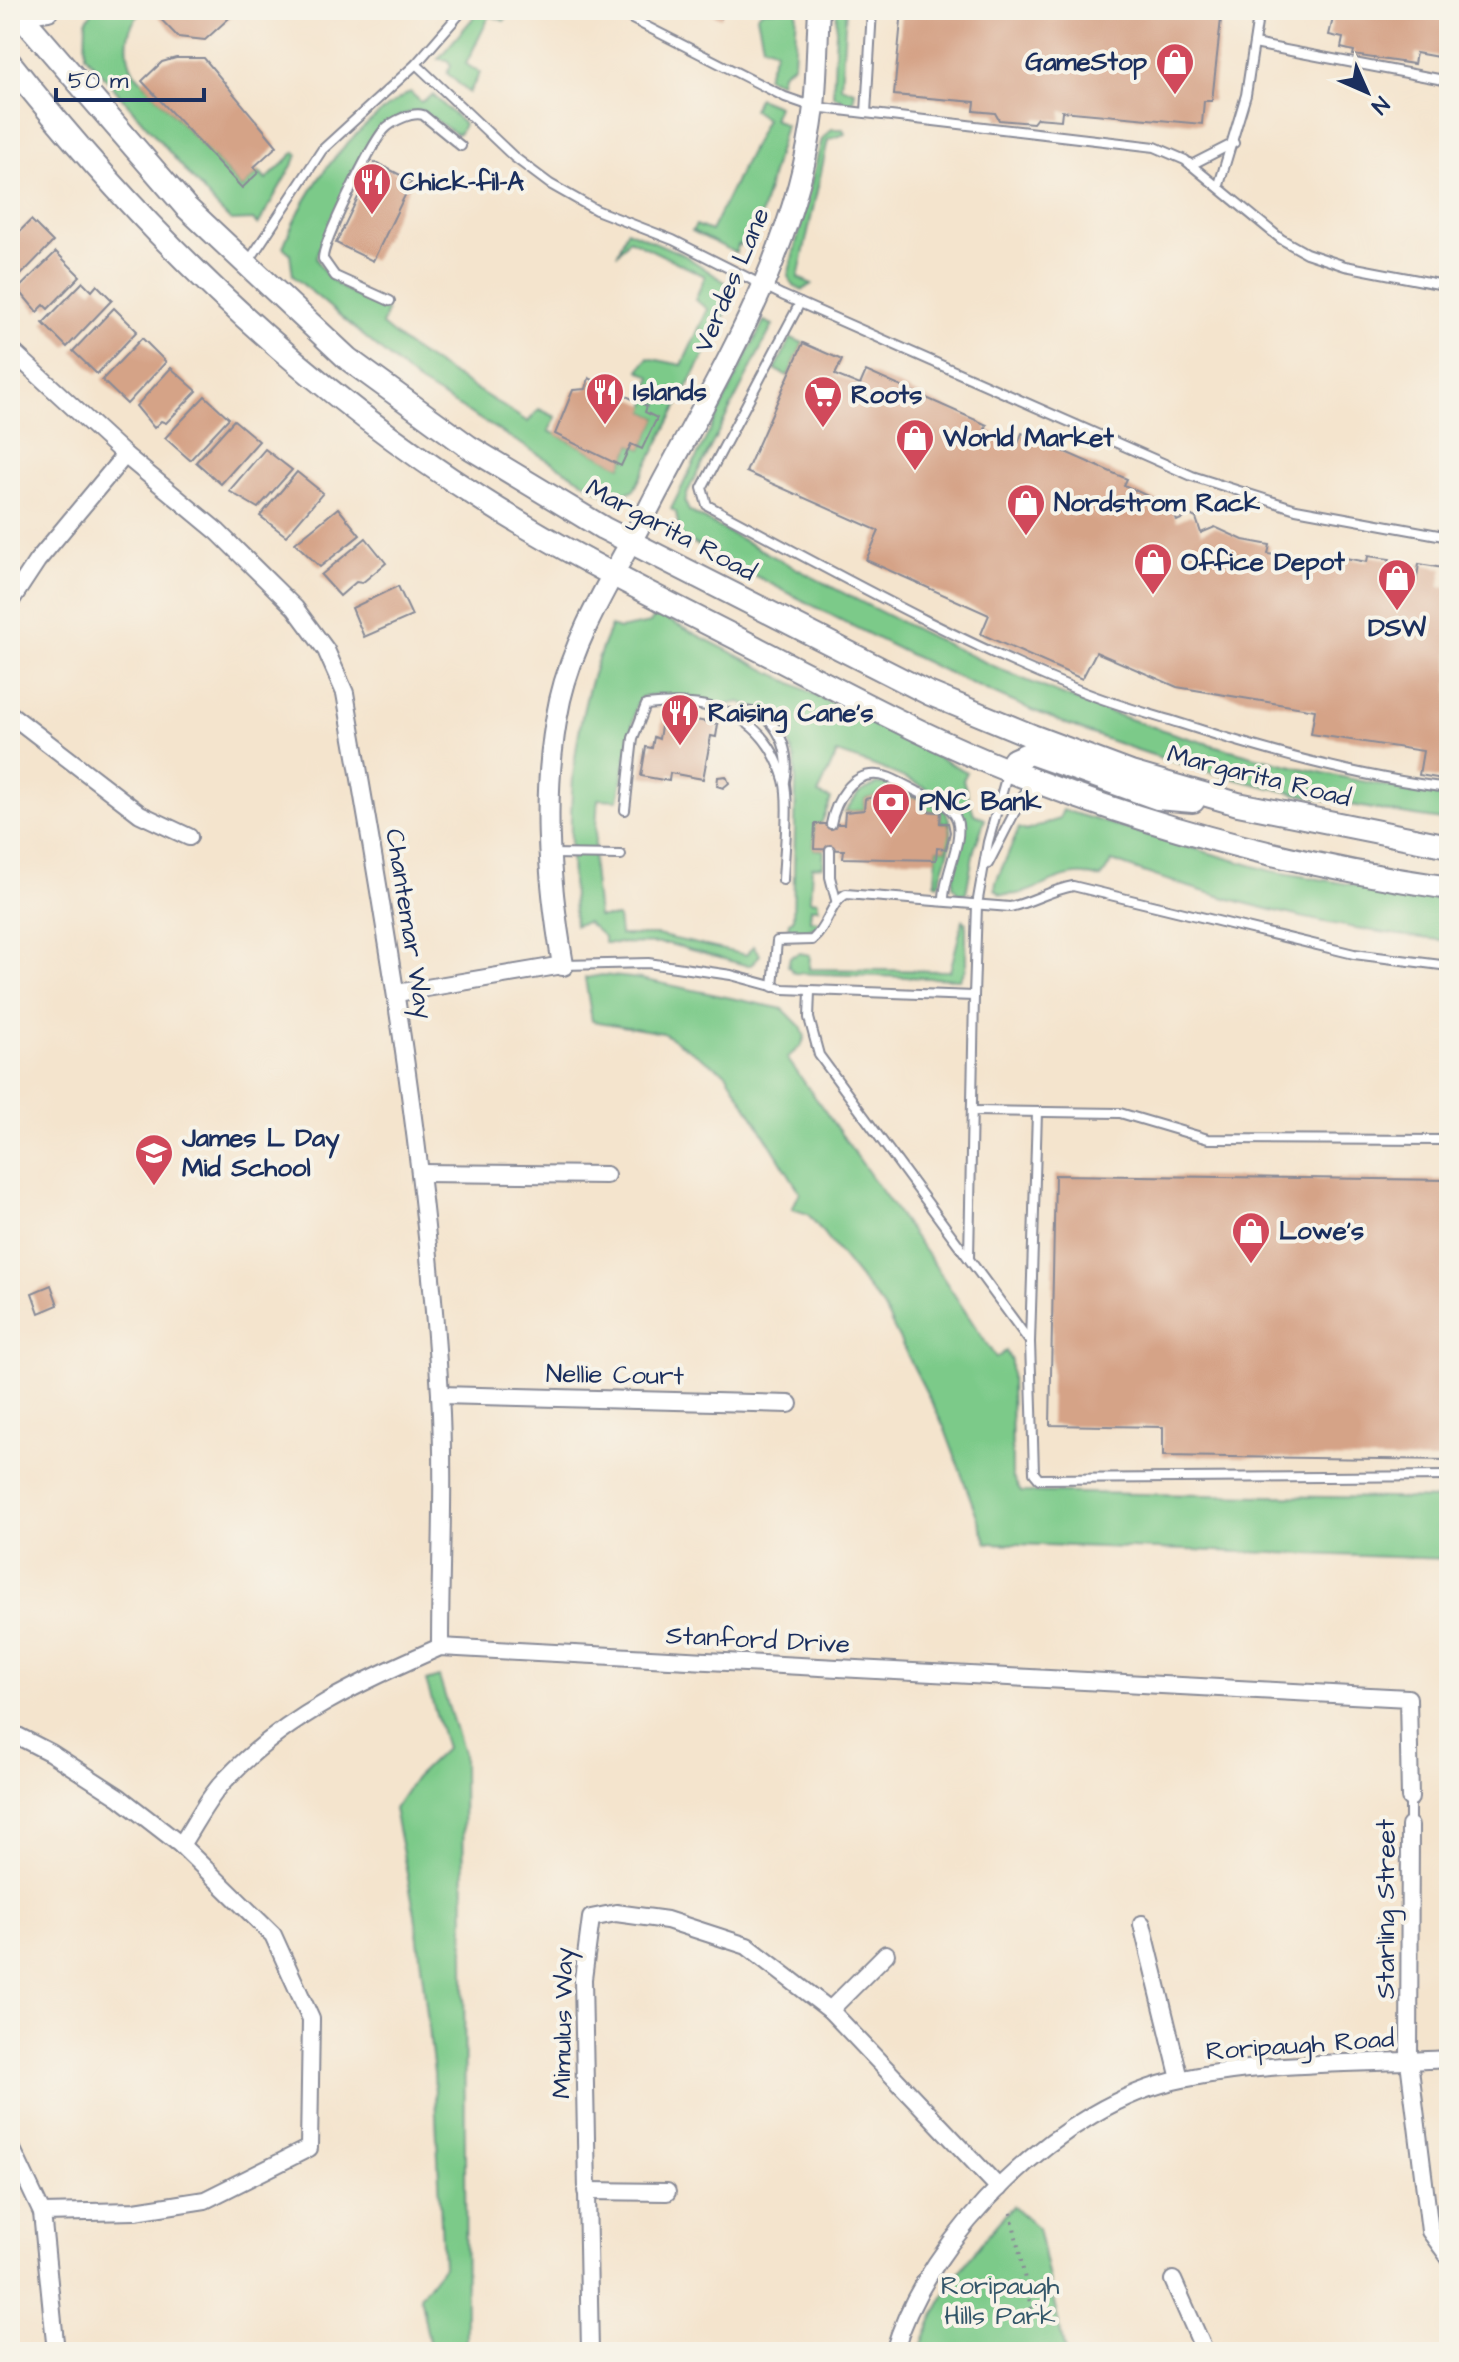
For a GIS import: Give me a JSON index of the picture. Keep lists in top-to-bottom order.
{
  "streets": {
    "main road": ["Margarita Road"],
    "street": [
      "Verdes Lane",
      "Chantemar Way",
      "Nellie Court",
      "Stanford Drive",
      "Starling Street",
      "Mimulus Way",
      "Roripaugh Road"
    ]
  },
  "crossings": [
    ["Verdes Lane", "Margarita Road"],
    ["Chantemar Way", "Nellie Court"],
    ["Chantemar Way", "Stanford Drive"],
    ["Stanford Drive", "Starling Street"],
    ["Starling Street", "Roripaugh Road"],
    ["Mimulus Way", "Roripaugh Road"]
  ],
  "parks": ["Roripaugh Hills Park"],
  "places": {
    "shop": [
      "GameStop",
      "World Market",
      "Nordstrom Rack",
      "Office Depot",
      "DSW",
      "Lowe's"
    ],
    "restaurant": ["Chick-fil-A", "Islands", "Raising Cane's"],
    "supermarket": ["Roots"],
    "bank": ["PNC Bank"],
    "school or university": ["James L Day Mid School"]
  },
  "scale_bar": "50 m",
  "north": "bottom right"
}
